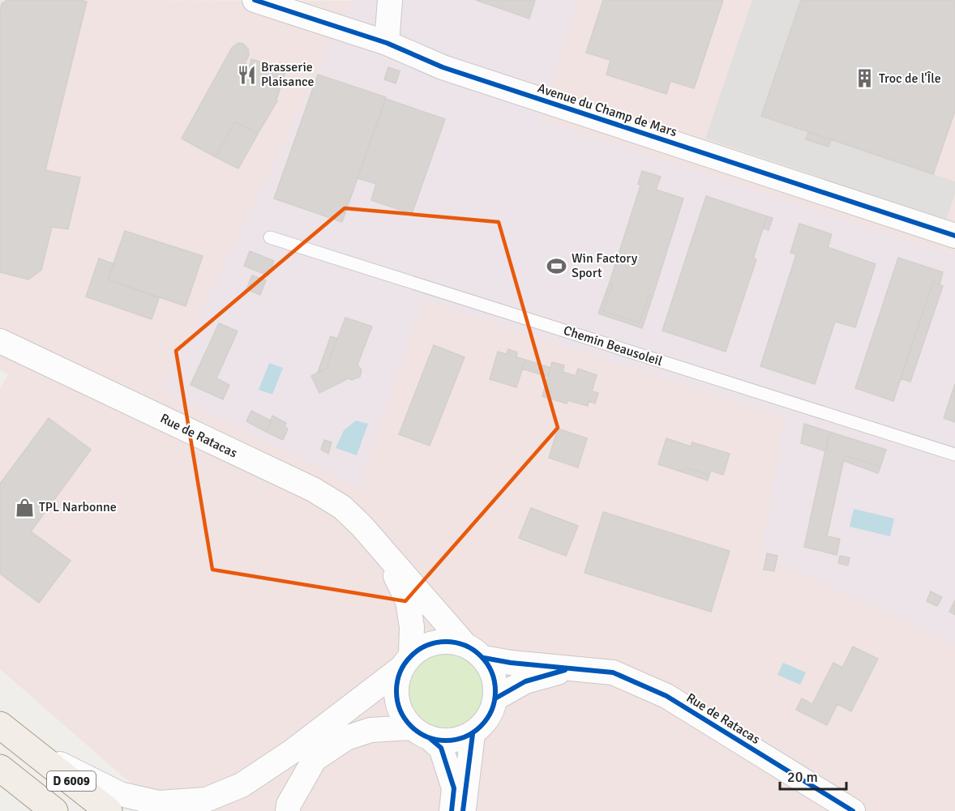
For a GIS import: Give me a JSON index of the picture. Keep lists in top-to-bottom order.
{
  "streets": {
    "main road": ["D 6009"],
    "street": ["Avenue du Champ de Mars", "Rue de Ratacas"],
    "lane": ["Chemin Beausoleil"]
  },
  "places": {
    "restaurant": ["Brasserie Plaisance"],
    "building": ["Troc de l'Île"],
    "sports": ["Win Factory Sport"],
    "shop": ["TPL Narbonne"]
  },
  "scale_bar": "20 m"
}
